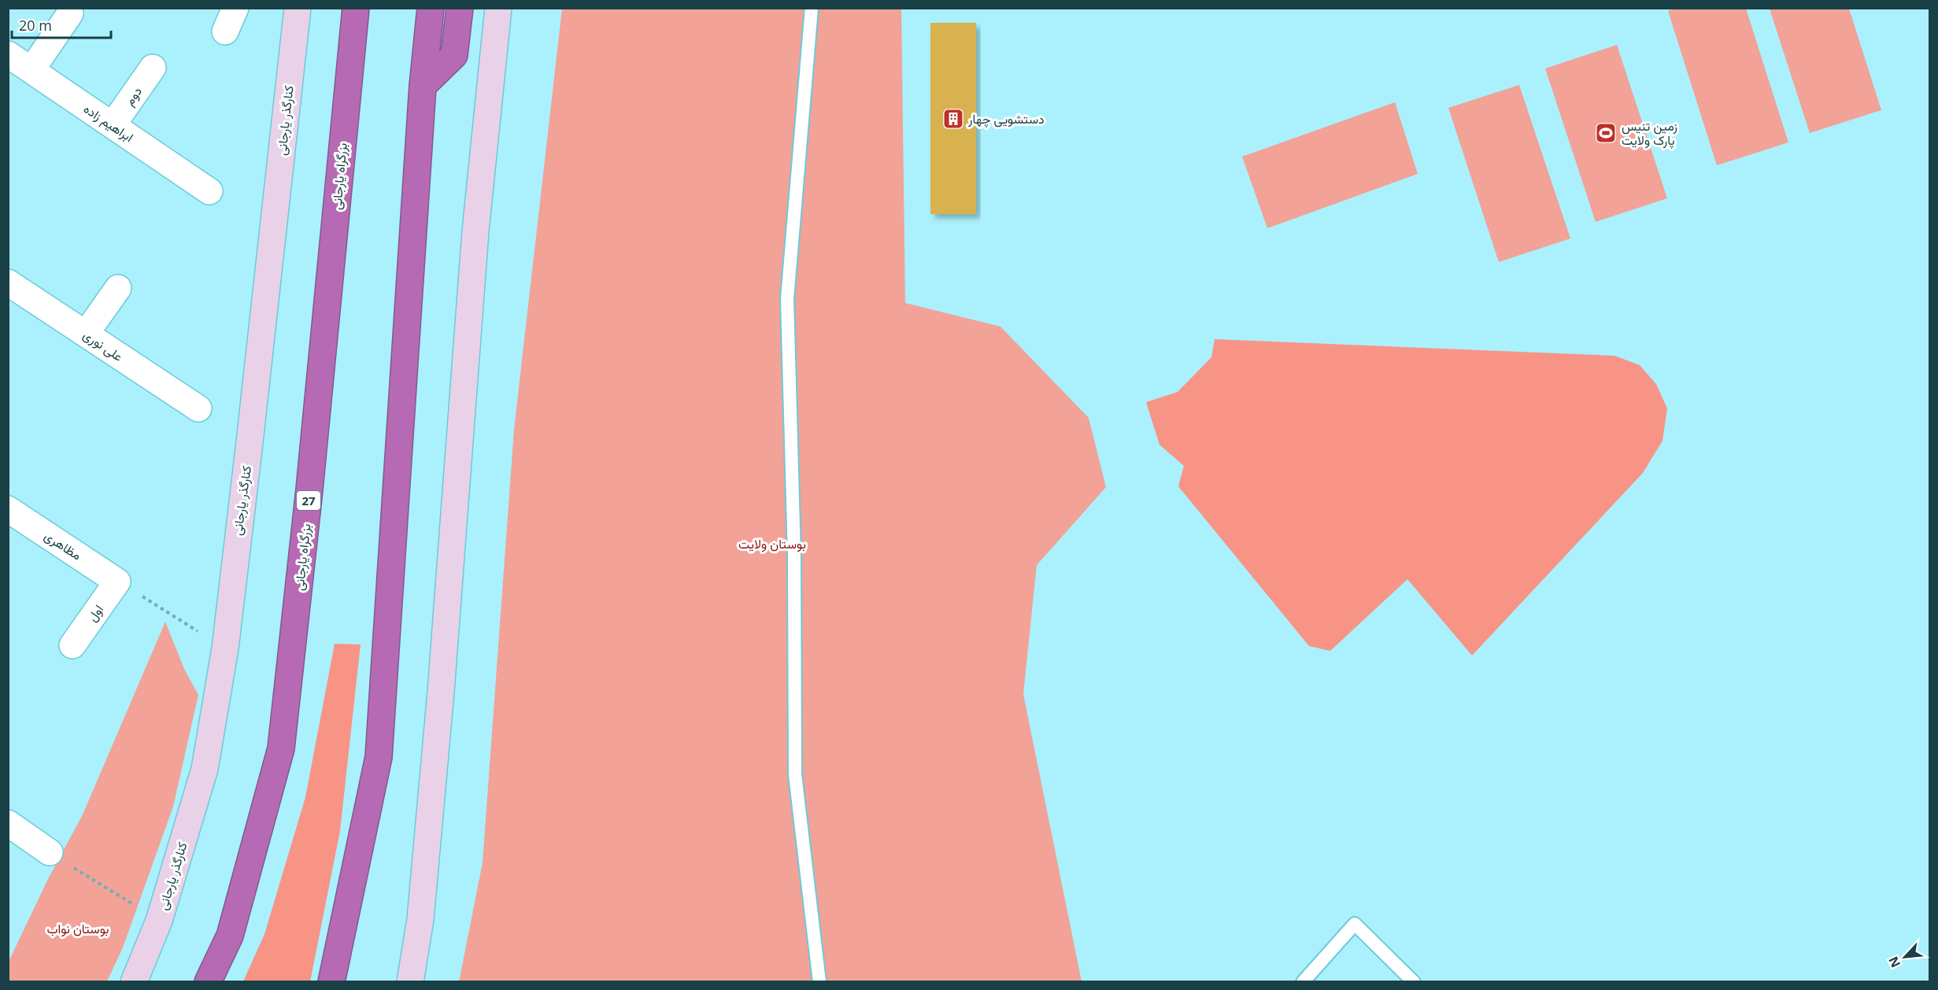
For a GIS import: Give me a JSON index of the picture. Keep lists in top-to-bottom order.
{
  "streets": {
    "highway": ["بزرگراه یارجانی", "27"],
    "street": [
      "دوم",
      "کنارگذر یارجانی",
      "ابراهیم زاده",
      "علی نوری",
      "مظاهری",
      "اول"
    ]
  },
  "crossings": [
    ["دوم", "ابراهیم زاده"],
    ["مظاهری", "اول"]
  ],
  "parks": ["بوستان ولایت", "بوستان نواب"],
  "places": {
    "building": ["دستشویی چهار"],
    "sports": ["زمین تنیس پارک ولایت"]
  },
  "scale_bar": "20 m",
  "north": "bottom left"
}
